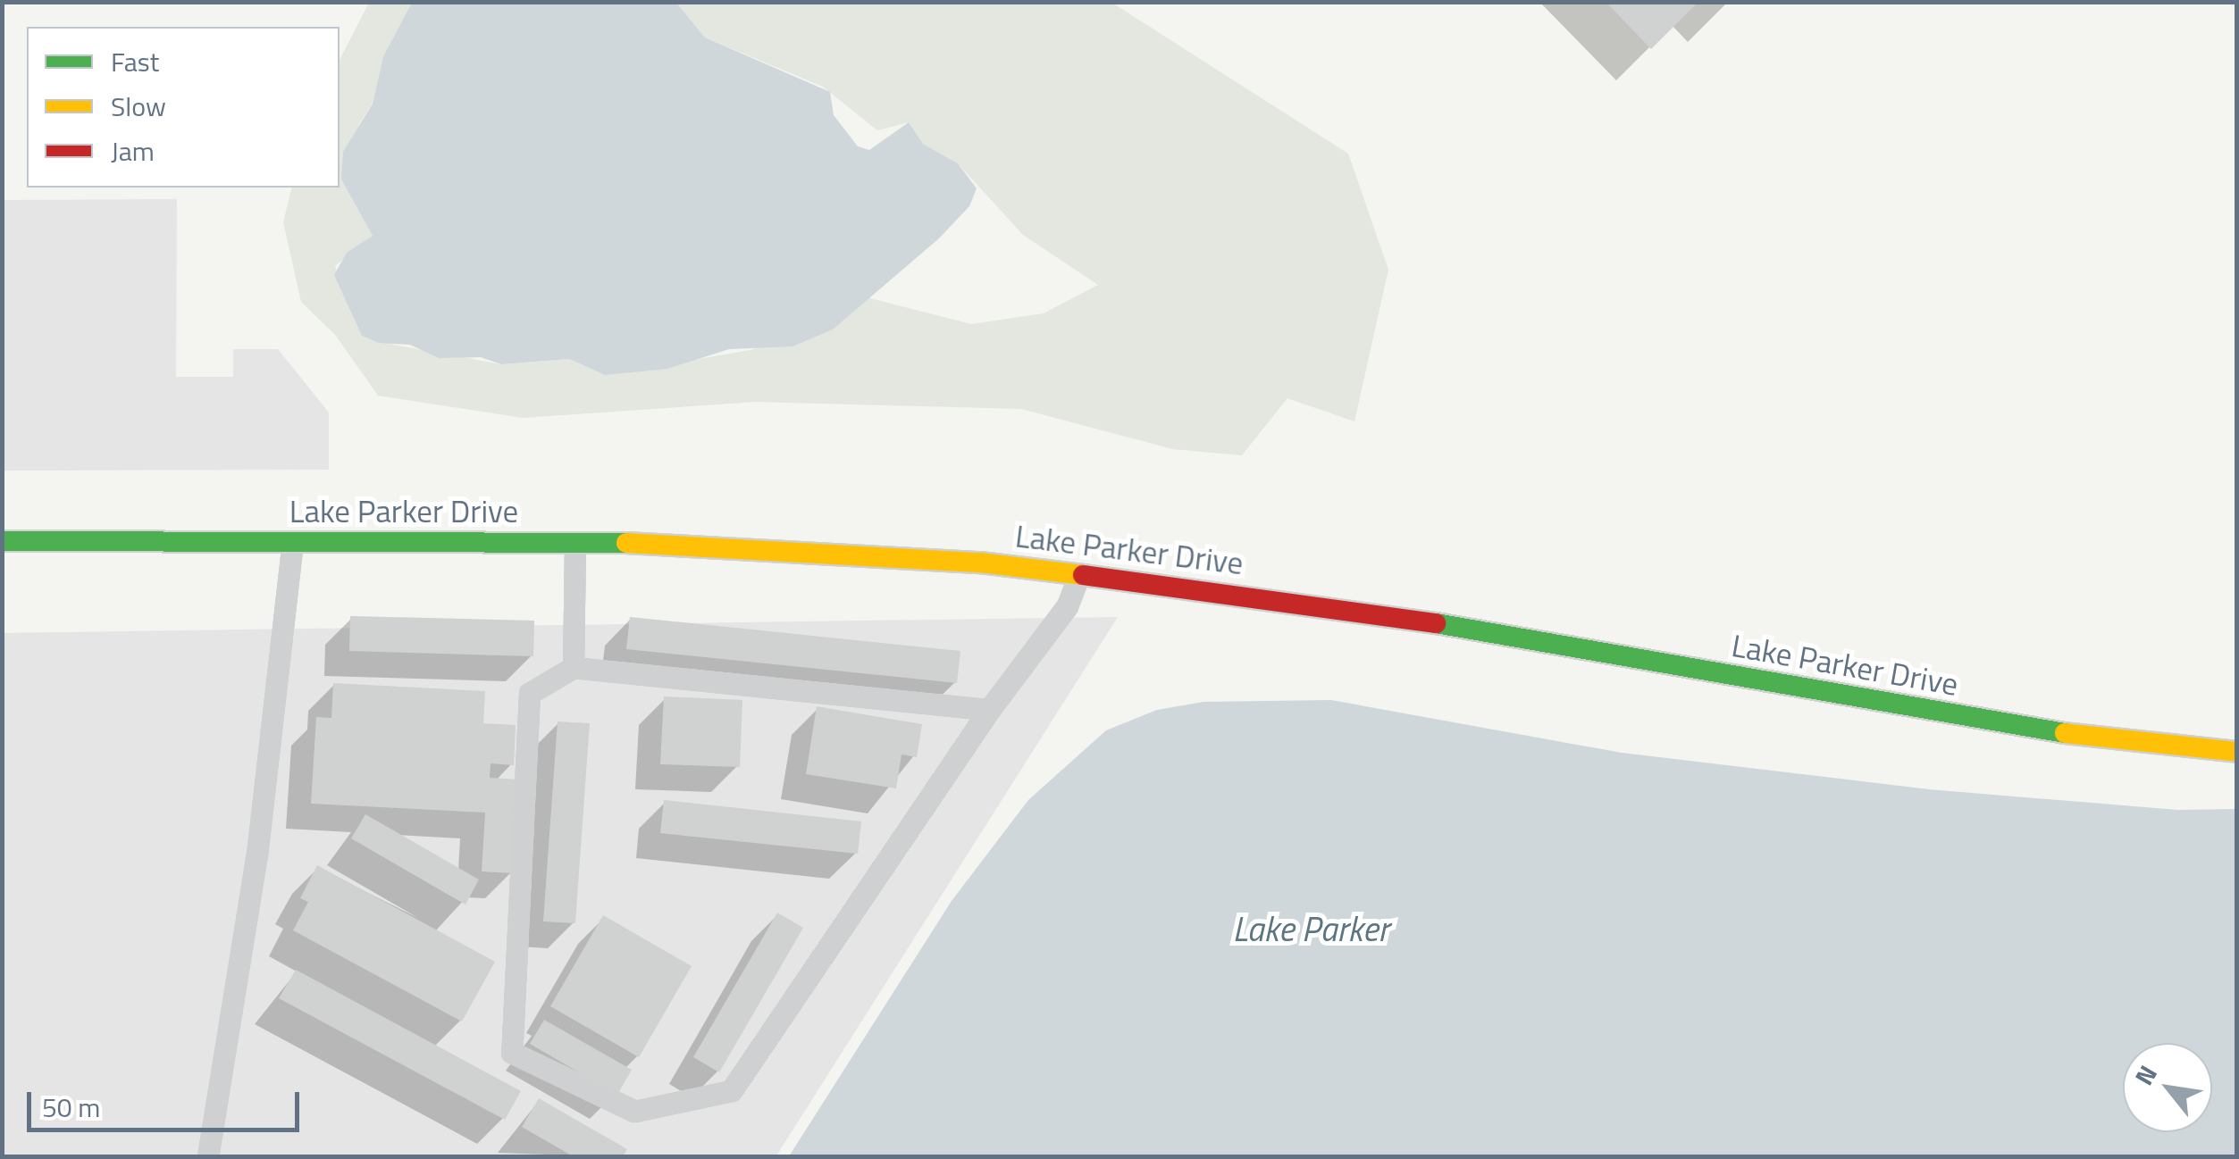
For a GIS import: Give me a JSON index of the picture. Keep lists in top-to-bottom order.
{
  "streets": {
    "street": ["Lake Parker Drive"]
  },
  "water": ["Lake Parker"],
  "legend": ["Fast", "Slow", "Jam"],
  "scale_bar": "50 m",
  "north": "top left"
}
